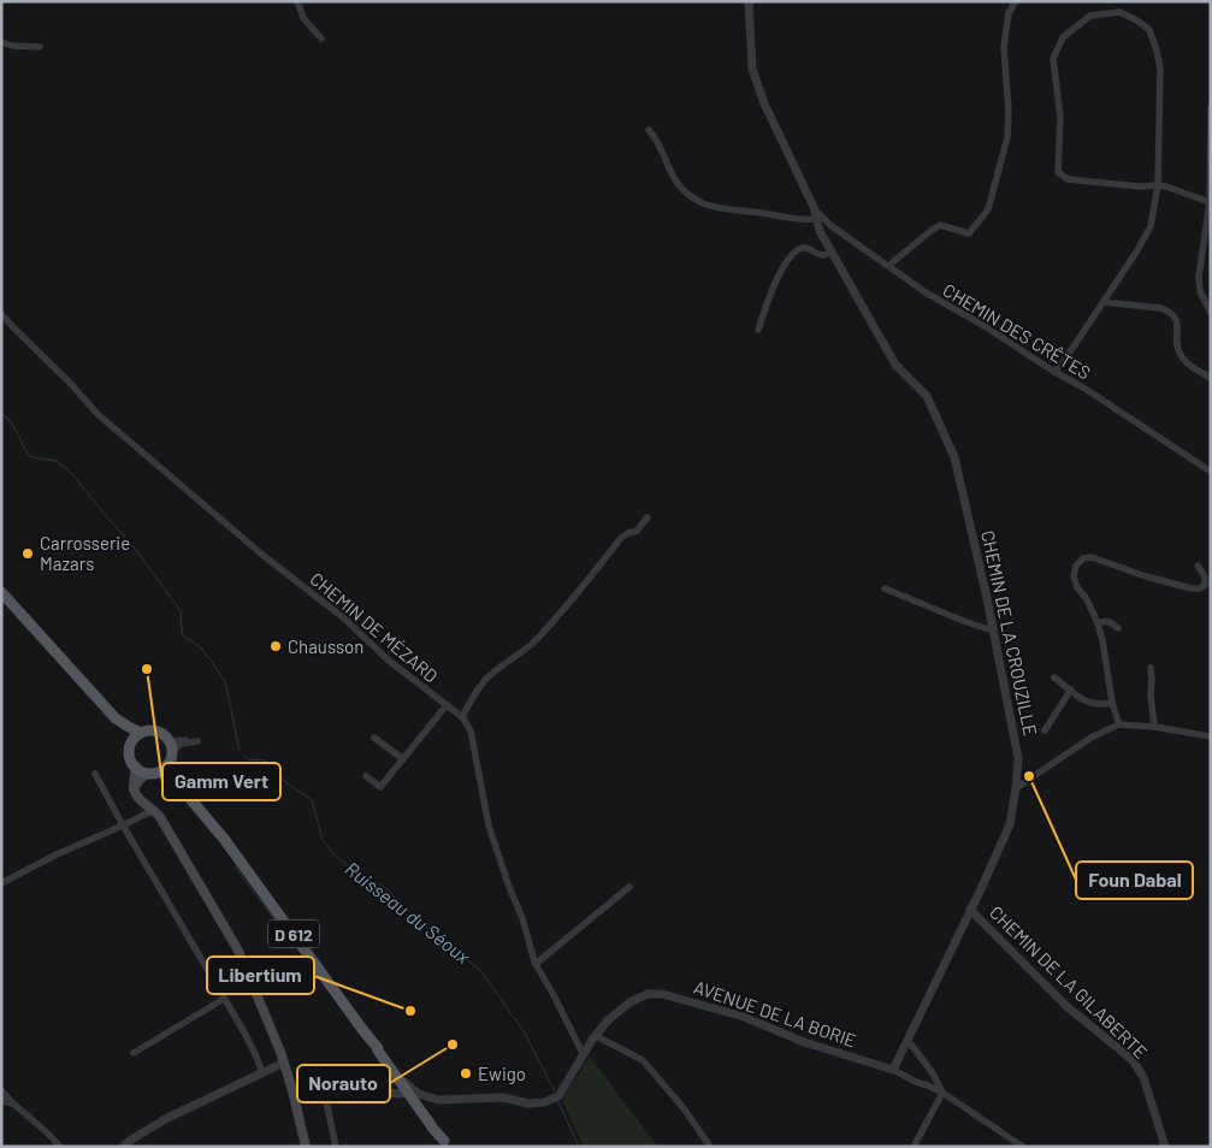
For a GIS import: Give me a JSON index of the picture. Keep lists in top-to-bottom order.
{
  "streets": {
    "main road": ["D 612"],
    "street": [
      "CHEMIN DES CRÊTES",
      "CHEMIN DE MÉZARD",
      "CHEMIN DE LA CROUZILLE",
      "CHEMIN DE LA GILABERTE",
      "AVENUE DE LA BORIE"
    ]
  },
  "crossings": [
    ["CHEMIN DES CRÊTES", "CHEMIN DE LA CROUZILLE"],
    ["CHEMIN DE LA CROUZILLE", "CHEMIN DE LA GILABERTE"],
    ["CHEMIN DE LA CROUZILLE", "AVENUE DE LA BORIE"],
    ["D 612", "AVENUE DE LA BORIE"]
  ],
  "water": ["Ruisseau du Séoux"],
  "places": [
    "Carrosserie Mazars",
    "Chausson",
    "Gamm Vert",
    "Foun Dabal",
    "Libertium",
    "Norauto",
    "Ewigo"
  ]
}
